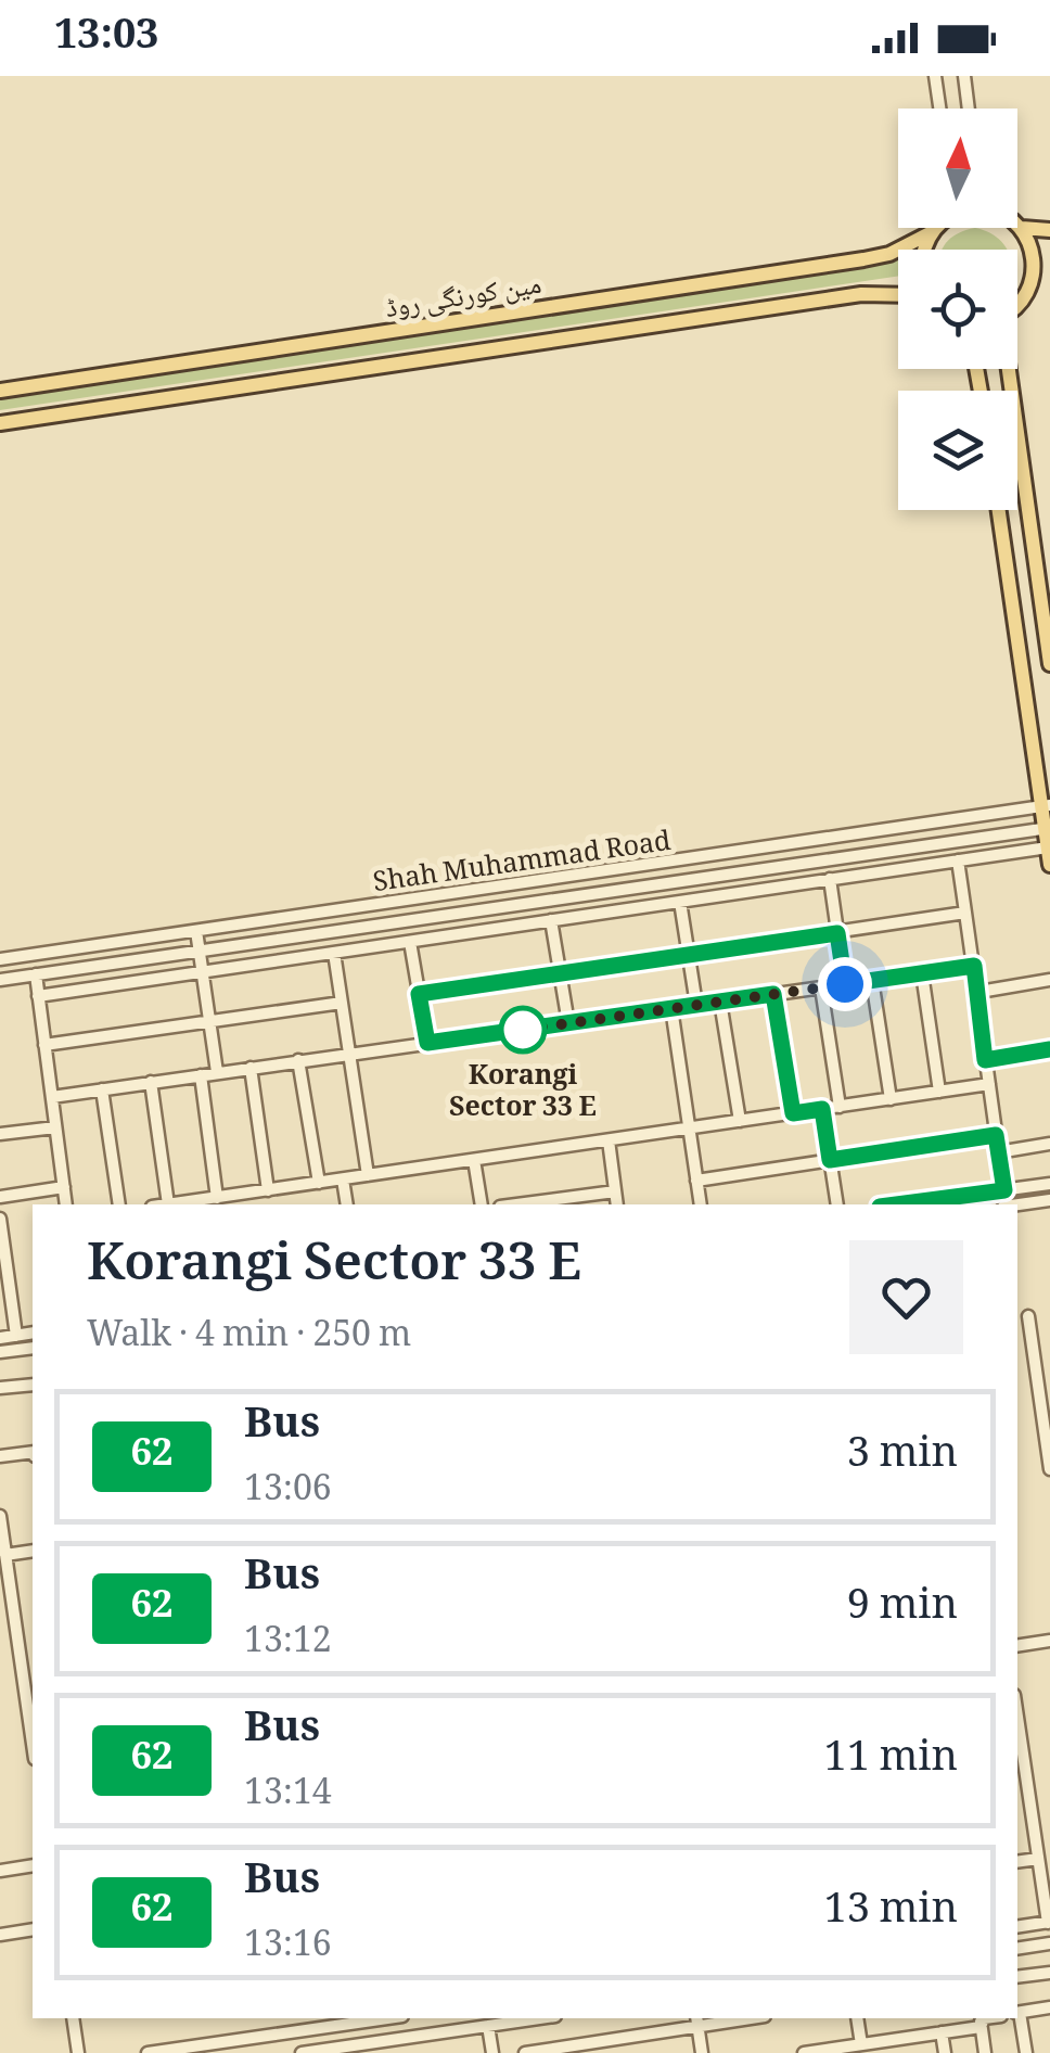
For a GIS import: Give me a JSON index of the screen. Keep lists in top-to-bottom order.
{
  "streets": {
    "main road": ["مین کورنگی روڈ"],
    "street": ["Shah Muhammad Road"]
  },
  "places": ["Korangi Sector 33 E"],
  "lines": ["bus line 62"],
  "north": "top",
  "page": {
    "status": "13:03",
    "heading": ["Korangi Sector 33 E", "Walk · 4 min · 250 m"],
    "list": [
      {
        "mark": "62",
        "name": "Bus",
        "note": "13:06",
        "value": "3 min"
      },
      {
        "mark": "62",
        "name": "Bus",
        "note": "13:12",
        "value": "9 min"
      },
      {
        "mark": "62",
        "name": "Bus",
        "note": "13:14",
        "value": "11 min"
      },
      {
        "mark": "62",
        "name": "Bus",
        "note": "13:16",
        "value": "13 min"
      }
    ]
  }
}
